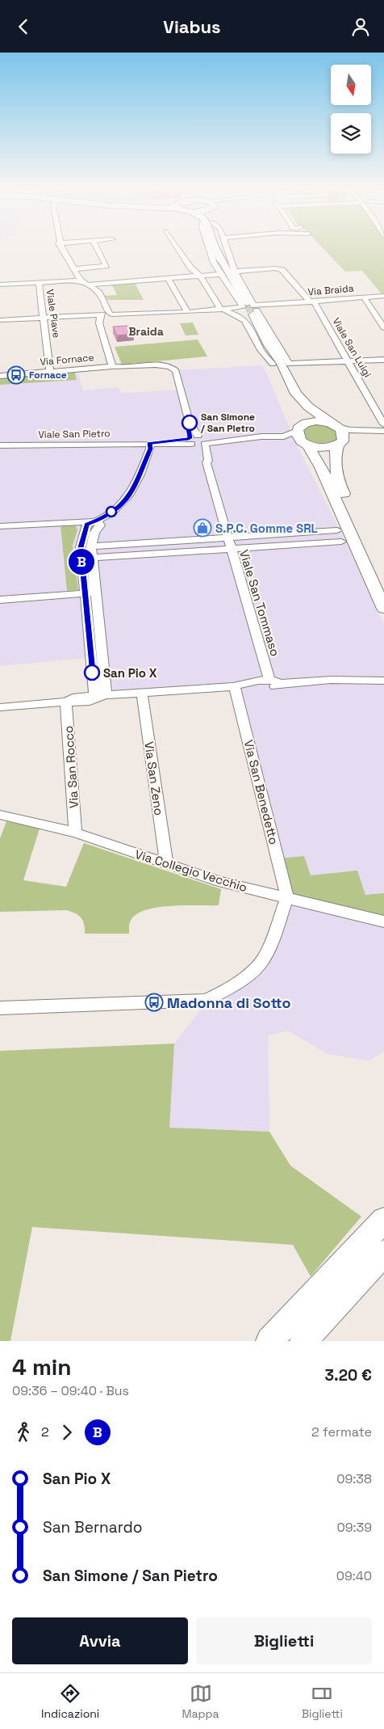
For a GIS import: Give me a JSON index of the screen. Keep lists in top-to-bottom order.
{
  "streets": {
    "street": [
      "Via Braida",
      "Viale Piave",
      "Viale San Luigi",
      "Via Fornace",
      "Viale San Pietro",
      "Viale San Tommaso",
      "Via San Rocco",
      "Via San Zeno",
      "Via San Benedetto",
      "Via Collegio Vecchio"
    ]
  },
  "crossings": [
    ["Via Braida", "Viale Piave"],
    ["Via Braida", "Viale San Luigi"],
    ["Viale Piave", "Via Fornace"],
    ["Via Fornace", "Viale San Pietro"],
    ["Via Fornace", "Viale San Tommaso"],
    ["Viale San Pietro", "Viale San Tommaso"],
    ["Via San Rocco", "Via Collegio Vecchio"],
    ["Via San Zeno", "Via Collegio Vecchio"],
    ["Via San Benedetto", "Via Collegio Vecchio"]
  ],
  "districts": ["Braida"],
  "places": {
    "bus stop": ["Fornace", "Madonna di Sotto"],
    "other": ["San Simone / San Pietro", "San Pio X"],
    "shop": ["S.P.C. Gomme SRL"]
  },
  "lines": ["bus line B"],
  "north": "bottom",
  "page": {
    "header": "Viabus",
    "on_map": "B",
    "heading": ["4 min", "09:36 – 09:40 · Bus", "3.20 €"],
    "legs": ["2", "B", "2 fermate"],
    "list": [
      {
        "name": "San Pio X",
        "value": "09:38"
      },
      {
        "name": "San Bernardo",
        "value": "09:39"
      },
      {
        "name": "San Simone / San Pietro",
        "value": "09:40"
      }
    ],
    "buttons": ["Avvia", "Biglietti"],
    "tabs": ["Indicazioni", "Mappa", "Biglietti"]
  }
}
